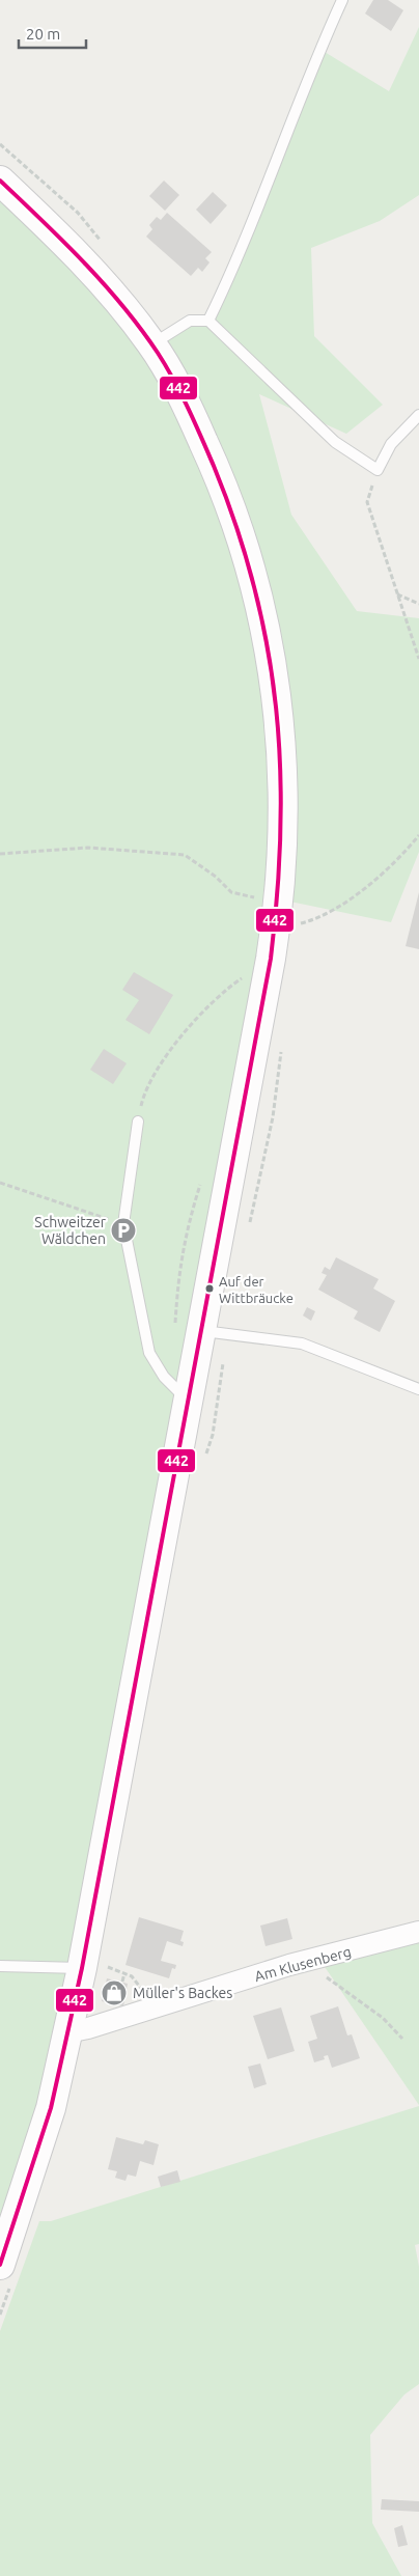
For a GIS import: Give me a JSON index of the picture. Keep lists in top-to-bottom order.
{
  "streets": {
    "street": ["Am Klusenberg"]
  },
  "places": {
    "parking": ["Schweitzer Wäldchen"],
    "other": ["Auf der Wittbräucke"],
    "shop": ["Müller's Backes"]
  },
  "lines": ["transit line 442"],
  "scale_bar": "20 m"
}
